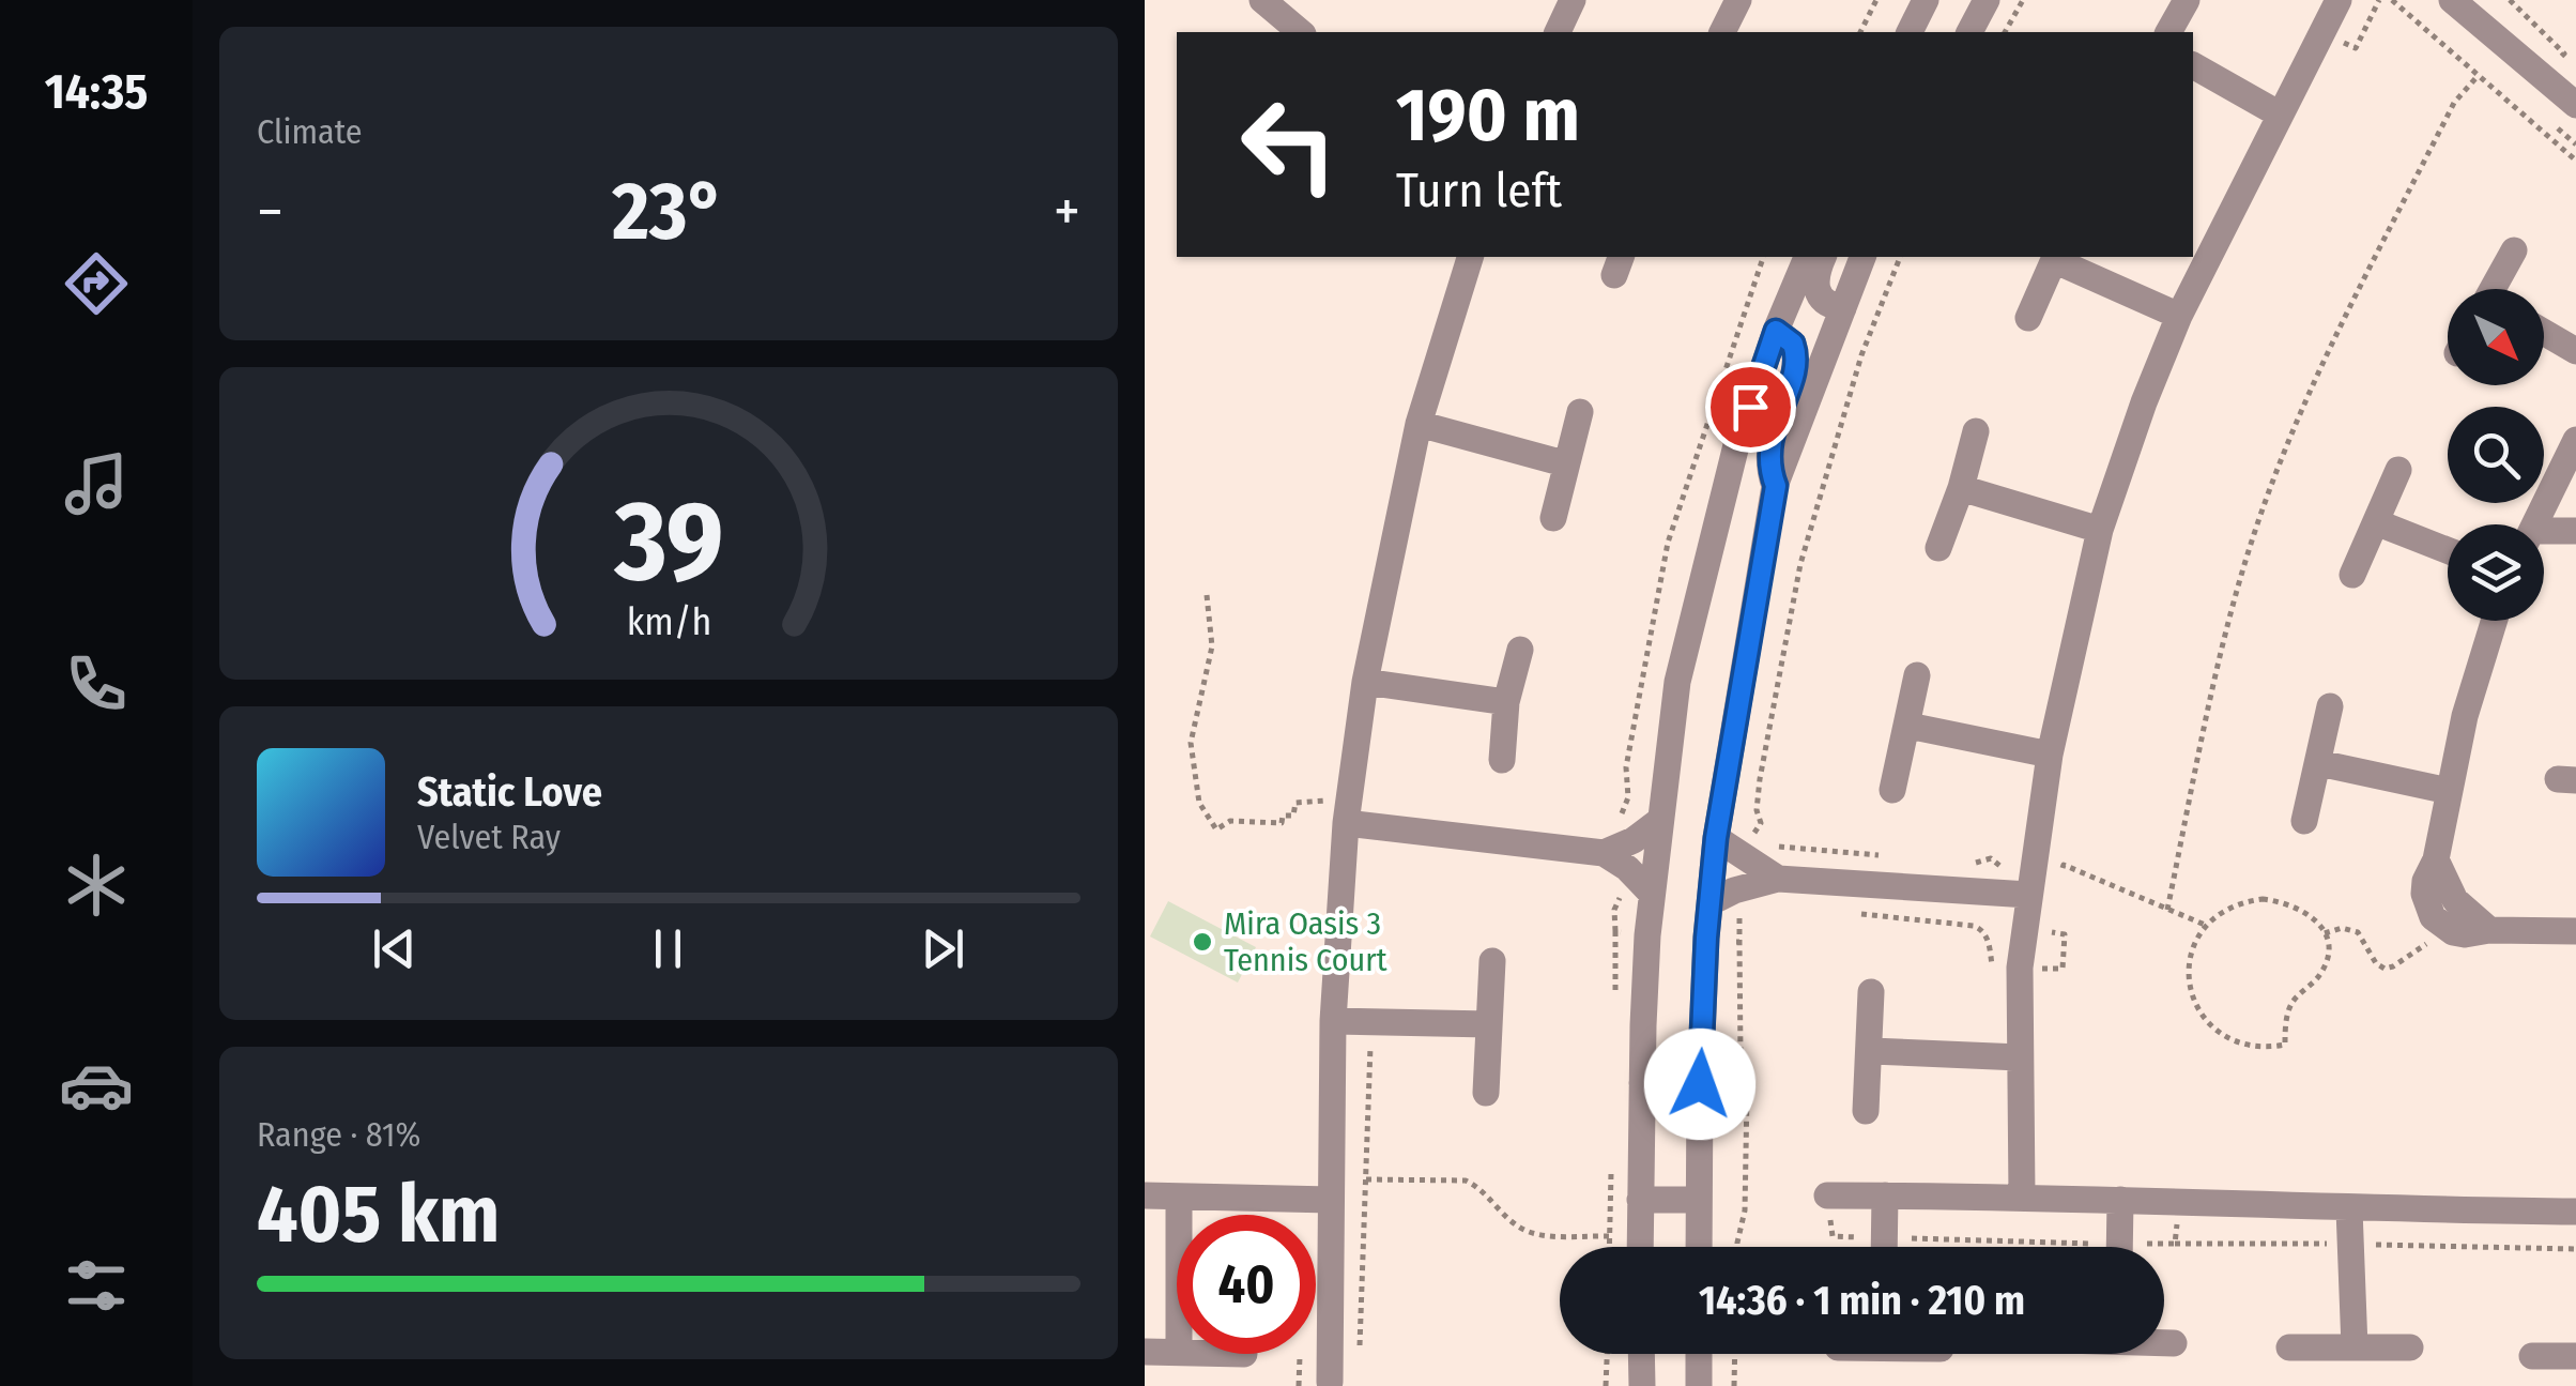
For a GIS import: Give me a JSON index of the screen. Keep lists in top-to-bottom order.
{
  "places": ["Mira Oasis 3 Tennis Court"],
  "north": "bottom right",
  "page": {
    "tabs": "14:35",
    "tile": [
      "Climate",
      ["Range · 81%", "405 km"]
    ],
    "turn": ["190 m", "Turn left"],
    "heat": ["−", "23°", "+"],
    "song": ["Static Love", "Velvet Ray"],
    "limit": "40",
    "trip": "14:36 · 1 min · 210 m",
    "gauge": ["39", "km/h"]
  }
}
